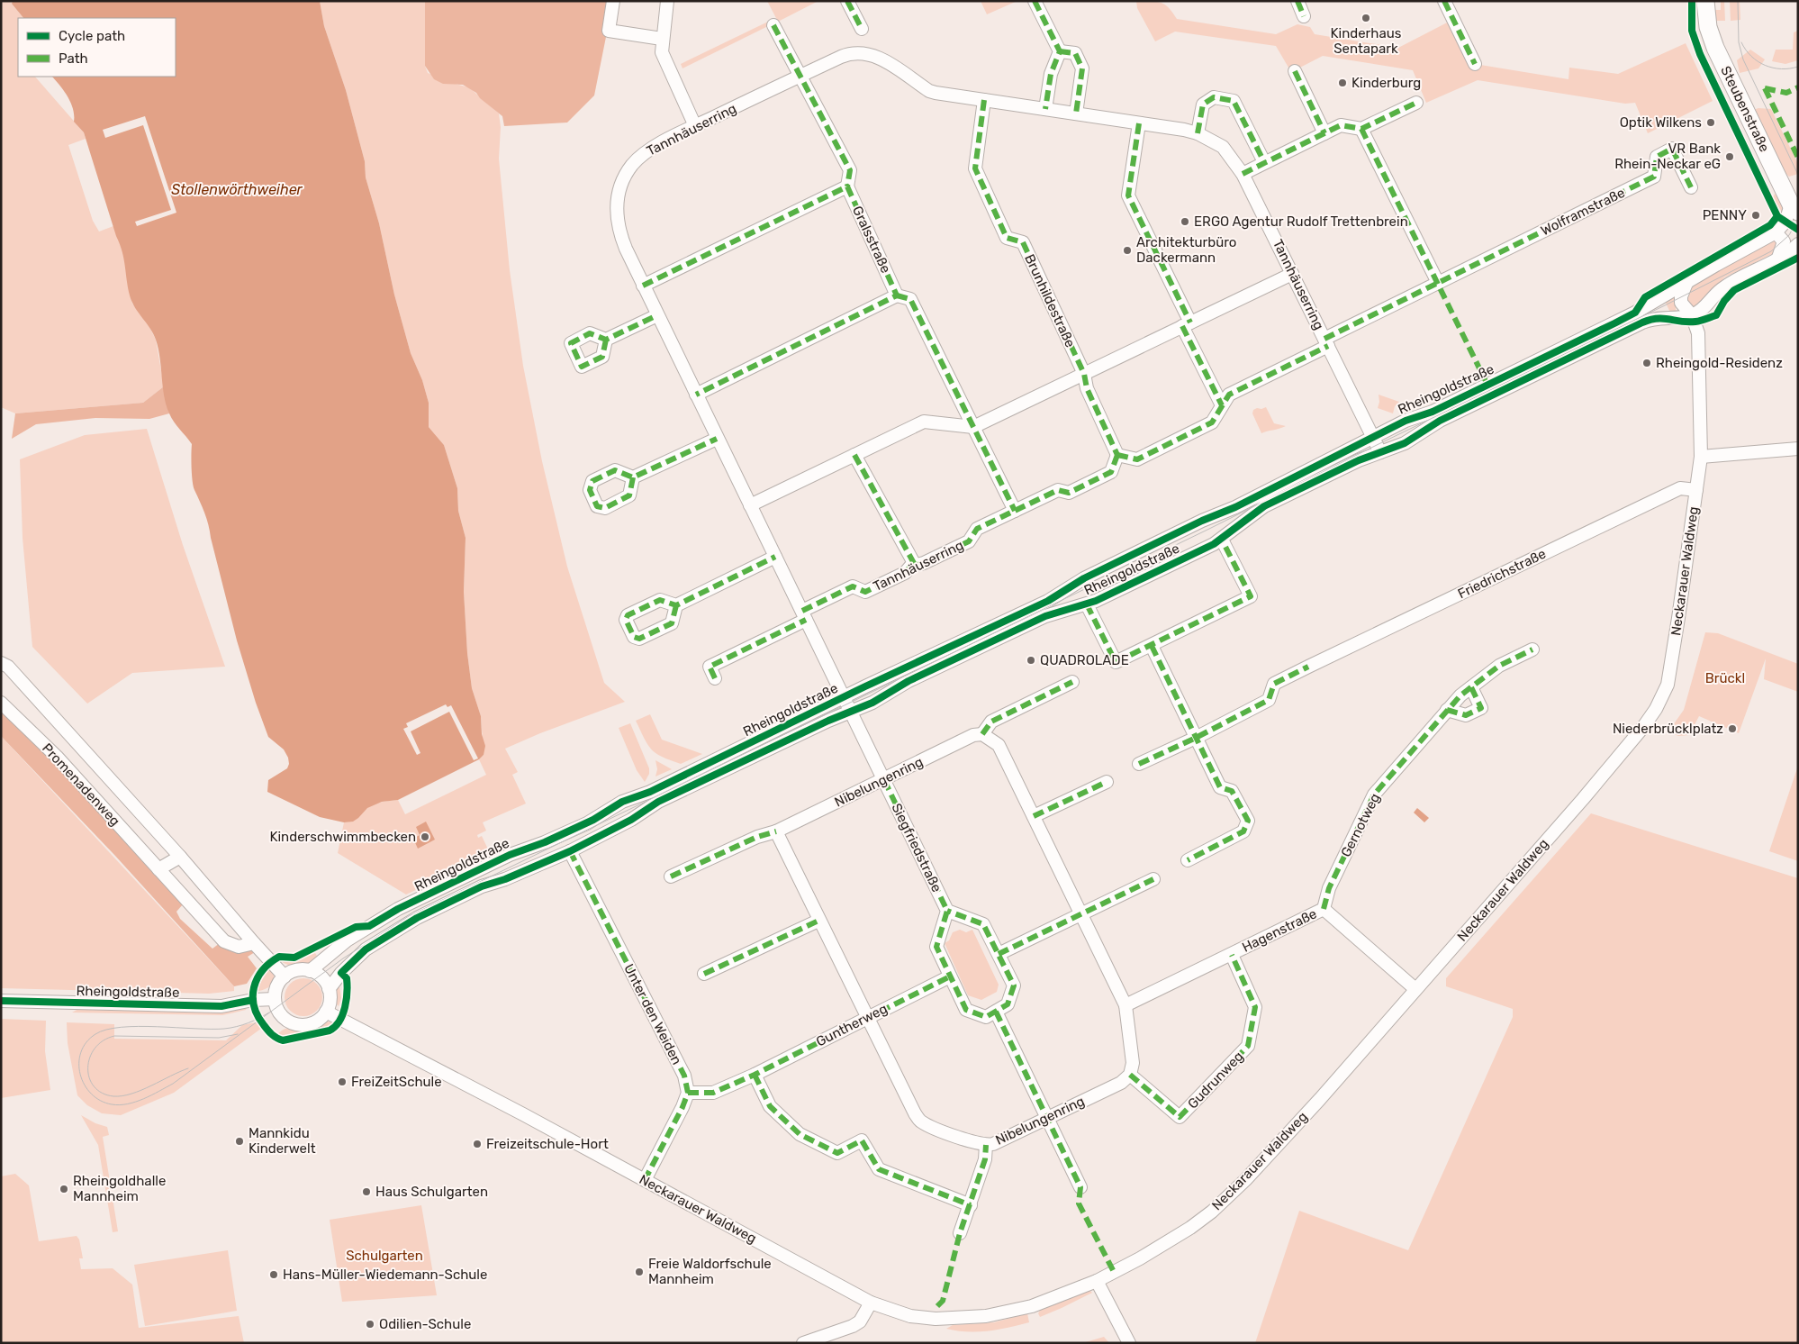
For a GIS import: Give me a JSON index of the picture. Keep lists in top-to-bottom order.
{
  "streets": {
    "street": [
      "Steubenstraße",
      "Tannhäuserring",
      "Wolframstraße",
      "Gralsstraße",
      "Brunhildestraße",
      "Rheingoldstraße",
      "Neckarauer Waldweg",
      "Friedrichstraße",
      "Nibelungenring",
      "Promenadenweg",
      "Gernotweg",
      "Siegfriedstraße",
      "Hagenstraße",
      "Unter den Weiden",
      "Guntherweg",
      "Gudrunweg"
    ]
  },
  "crossings": [
    ["Steubenstraße", "Rheingoldstraße"],
    ["Tannhäuserring", "Wolframstraße"],
    ["Tannhäuserring", "Brunhildestraße"],
    ["Tannhäuserring", "Rheingoldstraße"],
    ["Tannhäuserring", "Siegfriedstraße"],
    ["Rheingoldstraße", "Neckarauer Waldweg"],
    ["Rheingoldstraße", "Siegfriedstraße"],
    ["Rheingoldstraße", "Unter den Weiden"],
    ["Neckarauer Waldweg", "Friedrichstraße"],
    ["Neckarauer Waldweg", "Hagenstraße"],
    ["Nibelungenring", "Siegfriedstraße"],
    ["Nibelungenring", "Guntherweg"],
    ["Nibelungenring", "Gudrunweg"],
    ["Gernotweg", "Hagenstraße"],
    ["Hagenstraße", "Gudrunweg"],
    ["Unter den Weiden", "Guntherweg"]
  ],
  "water": ["Stollenwörthweiher"],
  "parks": ["Brückl", "Schulgarten"],
  "places": [
    "Kinderhaus Sentapark",
    "Kinderburg",
    "Optik Wilkens",
    "VR Bank Rhein-Neckar eG",
    "PENNY",
    "ERGO Agentur Rudolf Trettenbrein",
    "Architekturbüro Dackermann",
    "Rheingold-Residenz",
    "QUADROLADE",
    "Niederbrücklplatz",
    "Kinderschwimmbecken",
    "FreiZeitSchule",
    "Mannkidu Kinderwelt",
    "Freizeitschule-Hort",
    "Rheingoldhalle Mannheim",
    "Haus Schulgarten",
    "Freie Waldorfschule Mannheim",
    "Hans-Müller-Wiedemann-Schule",
    "Odilien-Schule"
  ],
  "legend": ["Cycle path", "Path"]
}
